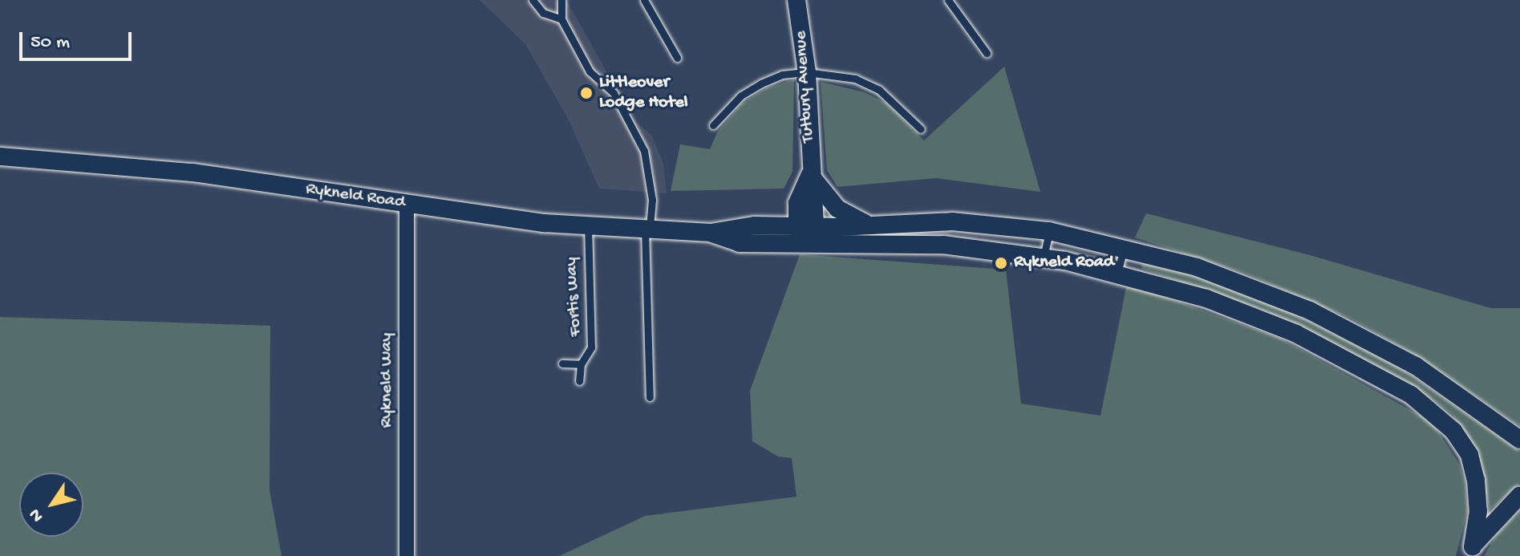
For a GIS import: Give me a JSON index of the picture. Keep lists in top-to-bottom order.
{
  "streets": {
    "street": ["Tutbury Avenue", "Rykneld Road", "Rykneld Way"],
    "lane": ["Fortis Way"]
  },
  "crossings": [
    ["Tutbury Avenue", "Rykneld Road"],
    ["Rykneld Road", "Fortis Way"],
    ["Rykneld Road", "Rykneld Way"]
  ],
  "places": ["Littleover Lodge Hotel", "Rykneld Road"],
  "scale_bar": "50 m",
  "north": "bottom left"
}
